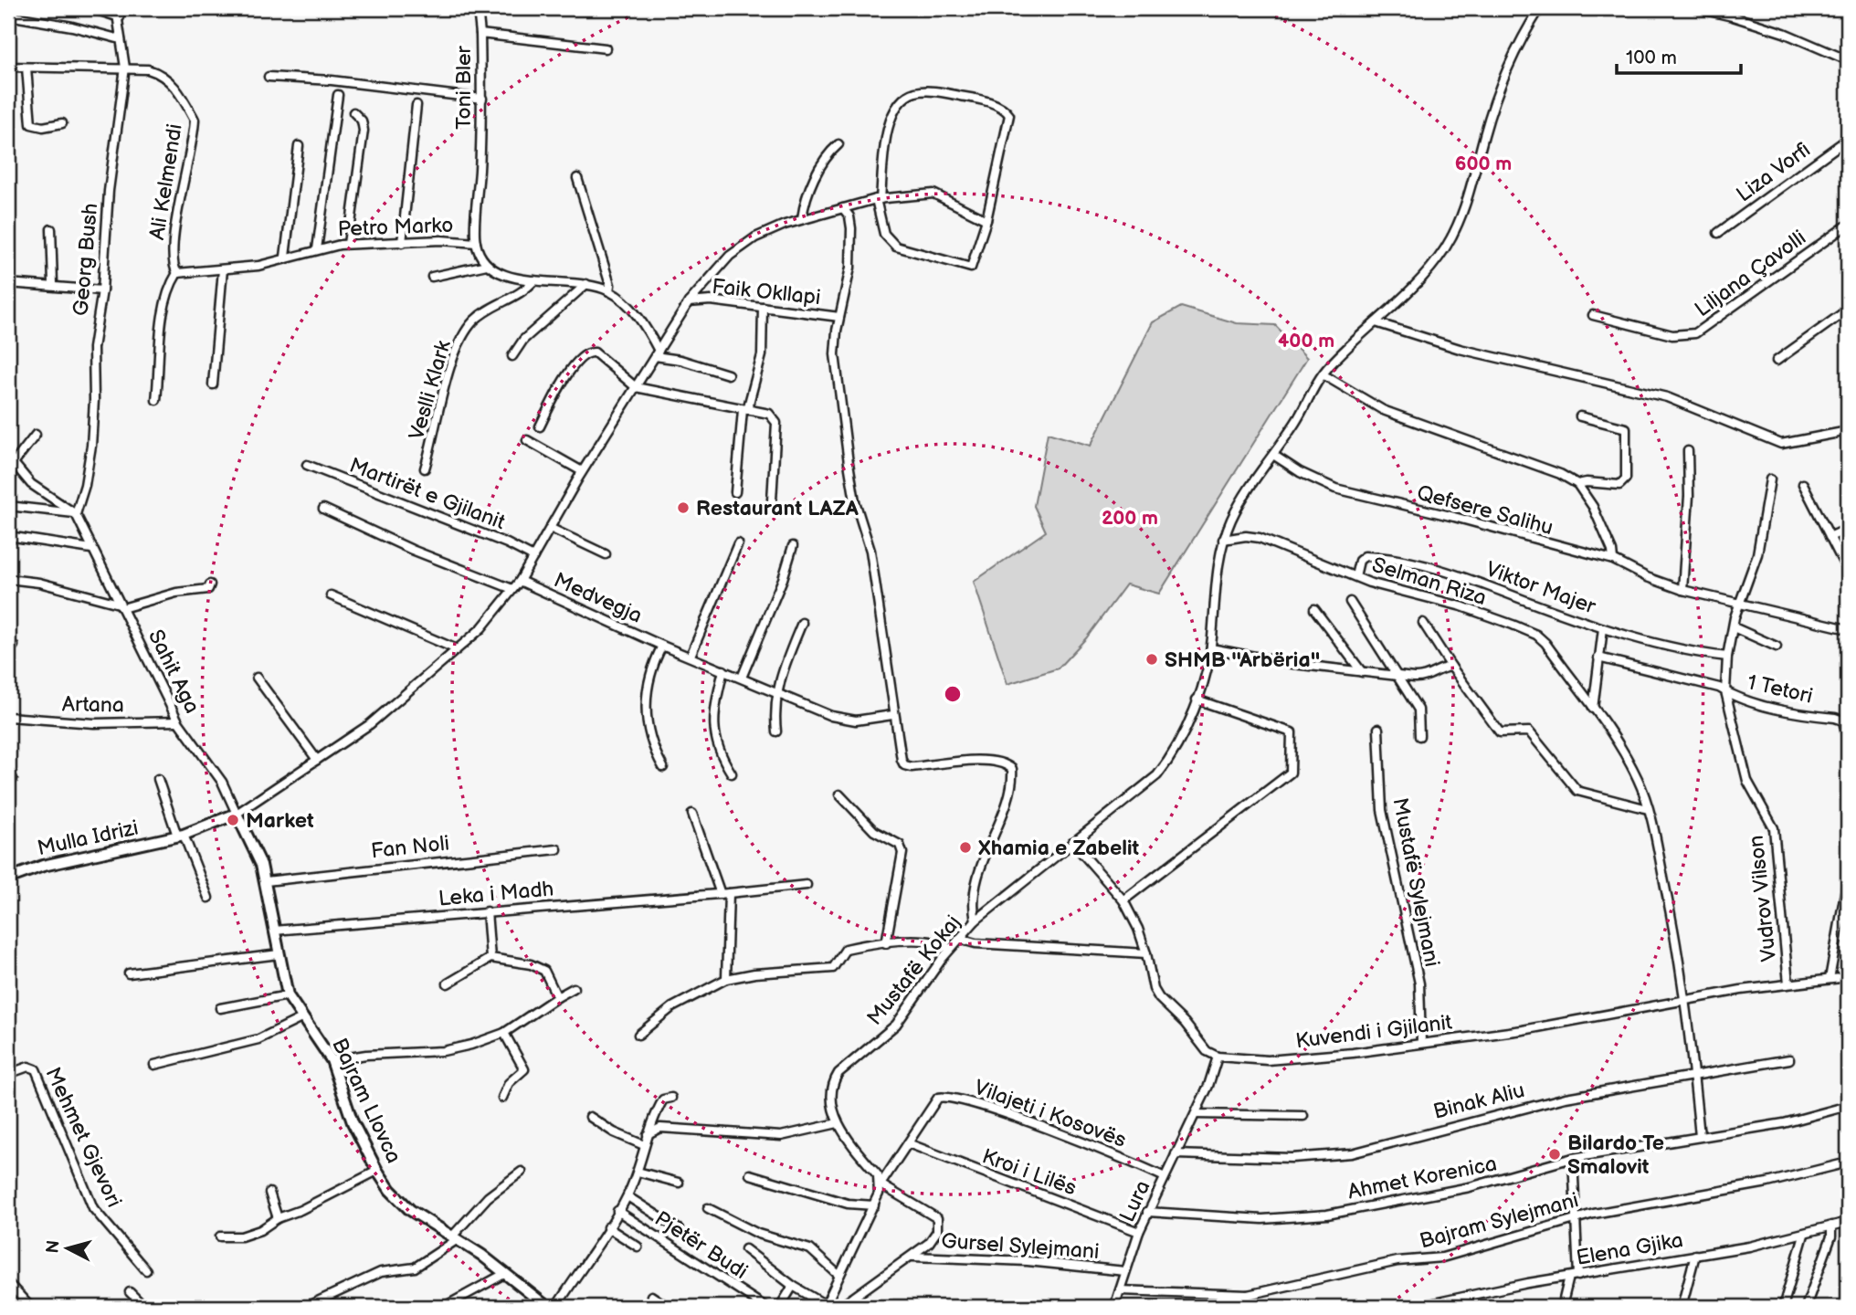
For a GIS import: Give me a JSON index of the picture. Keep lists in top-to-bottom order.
{
  "streets": {
    "street": [
      "Toni Bler",
      "Liza Vorfi",
      "Ali Kelmendi",
      "Petro Marko",
      "Georg Bush",
      "Liljana Çavolli",
      "Faik Okllapi",
      "Veslli Klark",
      "Martirët e Gjilanit",
      "Qefsere Salihu",
      "Selman Riza",
      "Viktor Majer",
      "Medvegja",
      "Sahit Aga",
      "1 Tetori",
      "Artana",
      "Mulla Idrizi",
      "Fan Noli",
      "Mustafë Sylejmani",
      "Leka i Madh",
      "Vudrov Vilson",
      "Mustafë Kokaj",
      "Kuvendi i Gjilanit",
      "Bajram Llovca",
      "Binak Aliu",
      "Vilajeti i Kosovës",
      "Mehmet Gjevori",
      "Kroi i Lilës",
      "Ahmet Korenica",
      "Lura",
      "Bajram Sylejmani",
      "Pjetër Budi",
      "Gursel Sylejmani",
      "Elena Gjika"
    ]
  },
  "crossings": [
    ["Toni Bler", "Petro Marko"],
    ["Ali Kelmendi", "Petro Marko"],
    ["Ali Kelmendi", "Georg Bush"],
    ["Georg Bush", "Sahit Aga"],
    ["Qefsere Salihu", "Vudrov Vilson"],
    ["Selman Riza", "Viktor Majer"],
    ["Selman Riza", "Kuvendi i Gjilanit"],
    ["Selman Riza", "Binak Aliu"],
    ["Selman Riza", "Ahmet Korenica"],
    ["Viktor Majer", "Vudrov Vilson"],
    ["Sahit Aga", "Artana"],
    ["Sahit Aga", "Mulla Idrizi"],
    ["Sahit Aga", "Bajram Llovca"],
    ["1 Tetori", "Vudrov Vilson"],
    ["Mulla Idrizi", "Bajram Llovca"],
    ["Fan Noli", "Bajram Llovca"],
    ["Mustafë Sylejmani", "Kuvendi i Gjilanit"],
    ["Leka i Madh", "Bajram Llovca"],
    ["Vudrov Vilson", "Kuvendi i Gjilanit"],
    ["Mustafë Kokaj", "Gursel Sylejmani"],
    ["Kuvendi i Gjilanit", "Lura"],
    ["Binak Aliu", "Lura"],
    ["Vilajeti i Kosovës", "Kroi i Lilës"],
    ["Vilajeti i Kosovës", "Lura"],
    ["Kroi i Lilës", "Lura"],
    ["Ahmet Korenica", "Lura"],
    ["Lura", "Bajram Sylejmani"],
    ["Lura", "Gursel Sylejmani"]
  ],
  "places": [
    "Restaurant LAZA",
    "SHMB ''Arbëria''",
    "Market",
    "Xhamia e Zabelit",
    "Bilardo Te Smalovit"
  ],
  "scale_bar": "100 m",
  "north": "left",
  "rings": ["600 m", "400 m", "200 m"]
}
